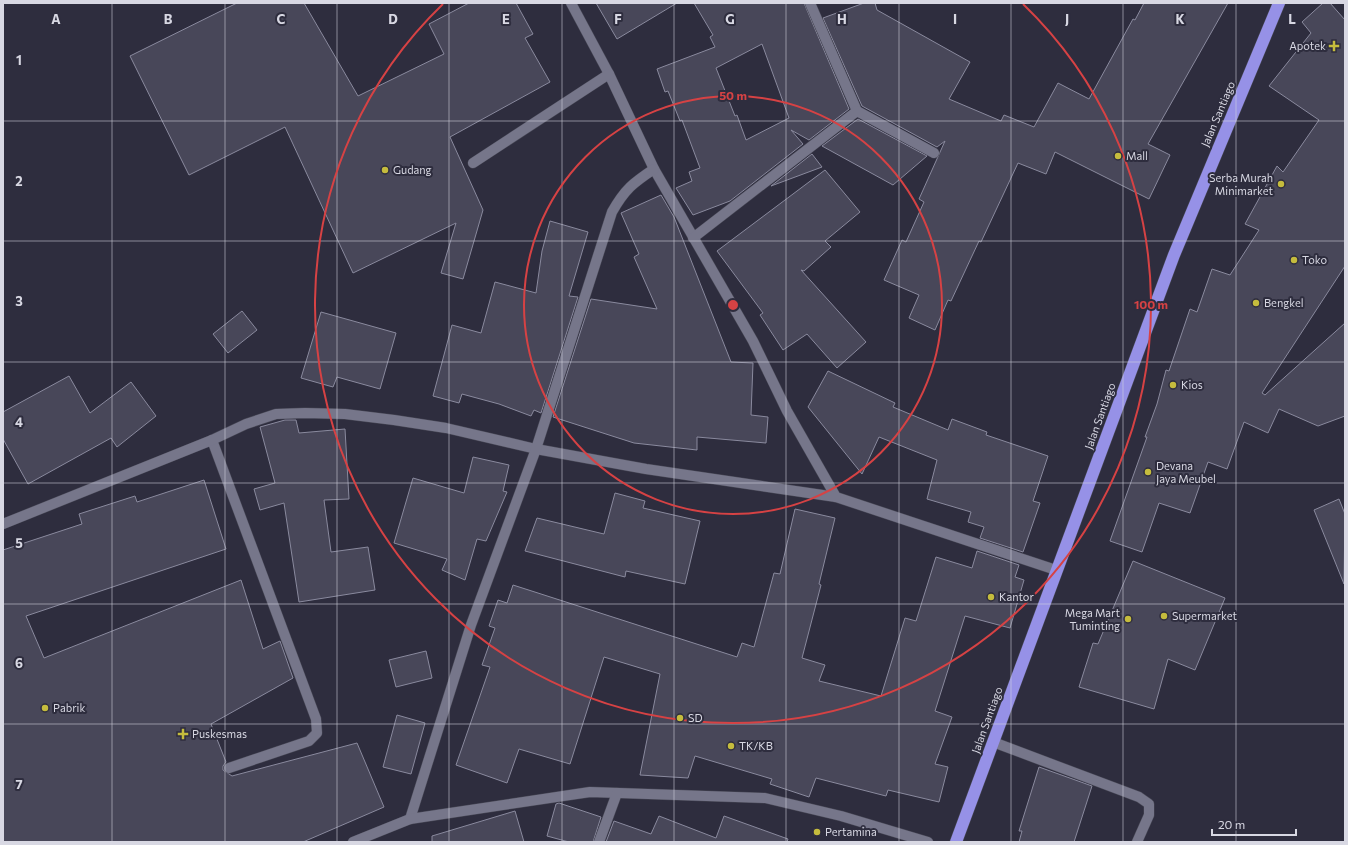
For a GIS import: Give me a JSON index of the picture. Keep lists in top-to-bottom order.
{
  "streets": {
    "highway": ["Jalan Santiago"]
  },
  "places": {
    "health": ["Apotek", "Puskesmas"],
    "other": [
      "Mall",
      "Gudang",
      "Serba Murah Minimarket",
      "Toko",
      "Bengkel",
      "Kios",
      "Devana Jaya Meubel",
      "Kantor",
      "Supermarket",
      "Mega Mart Tuminting",
      "Pabrik",
      "SD",
      "TK/KB",
      "Pertamina"
    ]
  },
  "scale_bar": "20 m",
  "grid": {
    "columns": [
      "A",
      "B",
      "C",
      "D",
      "E",
      "F",
      "G",
      "H",
      "I",
      "J",
      "K",
      "L"
    ],
    "rows": [
      "1",
      "2",
      "3",
      "4",
      "5",
      "6",
      "7"
    ]
  },
  "rings": ["50 m", "100 m"]
}
